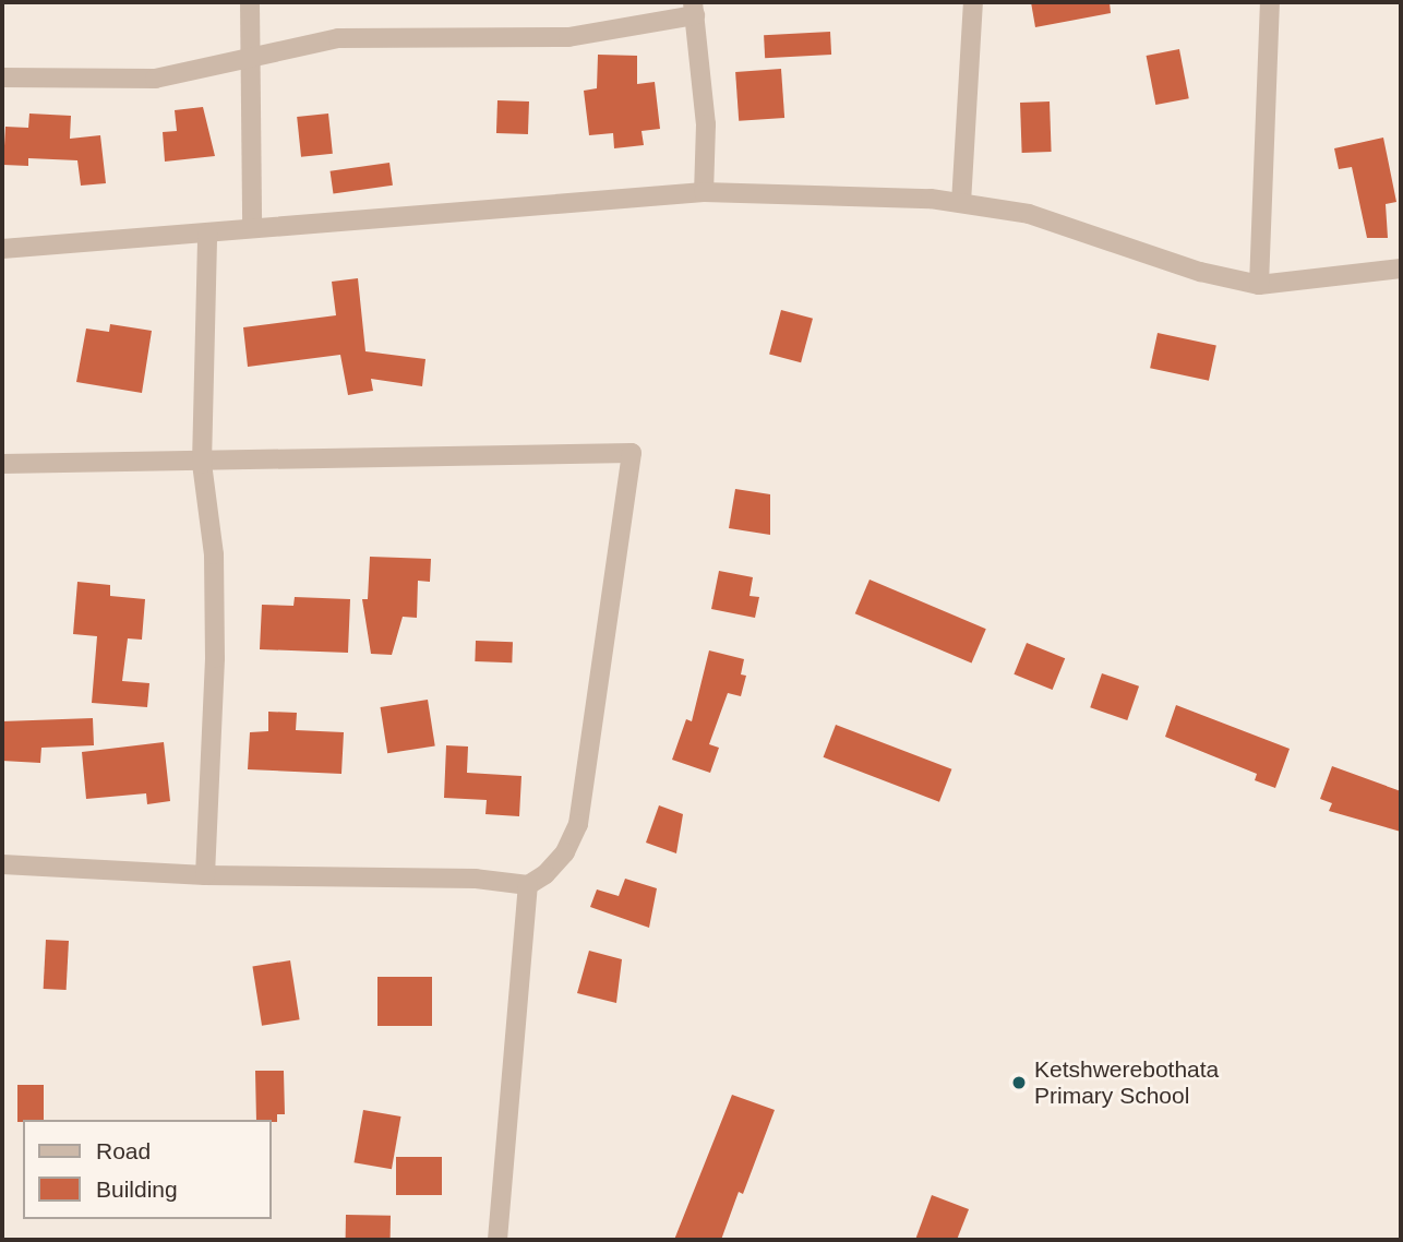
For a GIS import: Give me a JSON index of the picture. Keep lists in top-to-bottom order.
{
  "places": ["Ketshwerebothata Primary School"],
  "legend": ["Road", "Building"]
}
